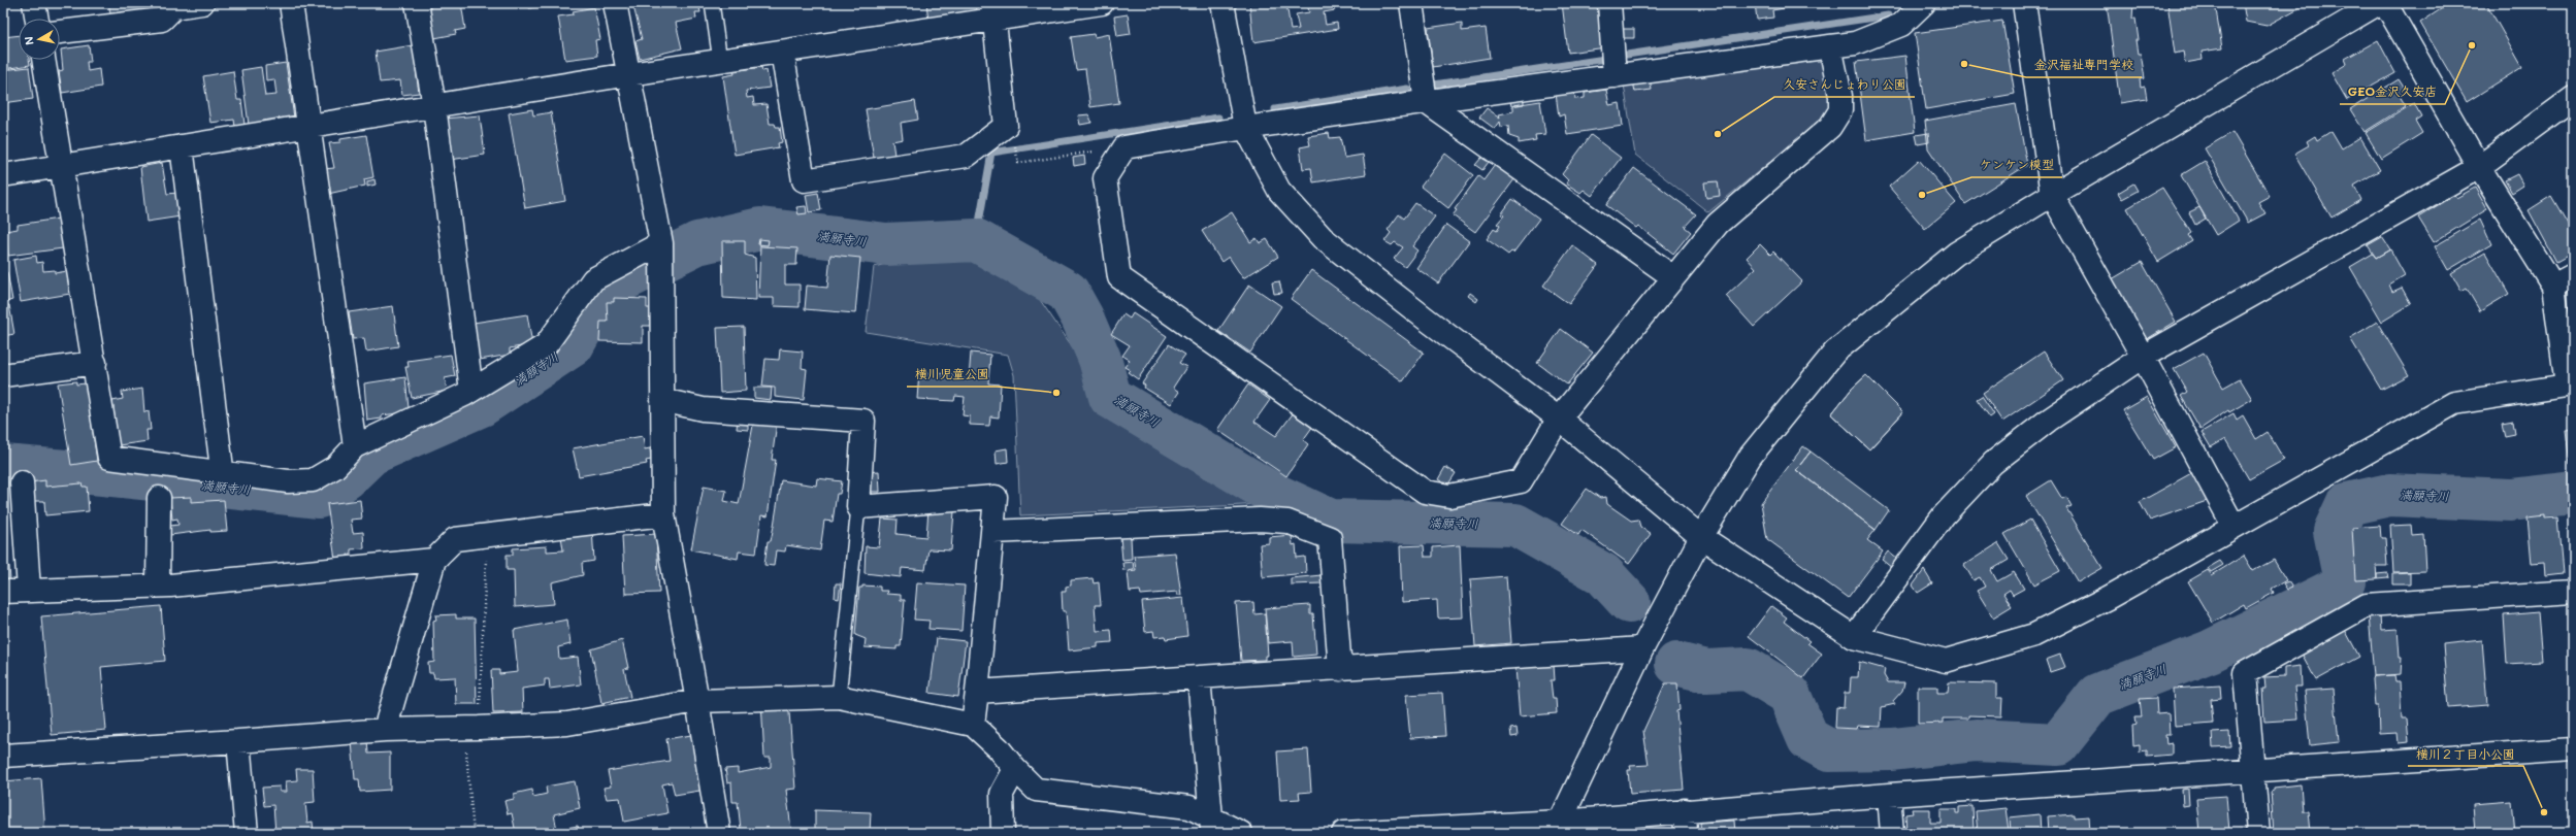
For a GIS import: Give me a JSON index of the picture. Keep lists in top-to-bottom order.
{
  "water": ["満願寺川"],
  "places": [
    "GEO金沢久安店",
    "金沢福祉専門学校",
    "久安さんじょわり公園",
    "ケンケン模型",
    "横川児童公園",
    "横川２丁目小公園"
  ],
  "north": "left"
}
